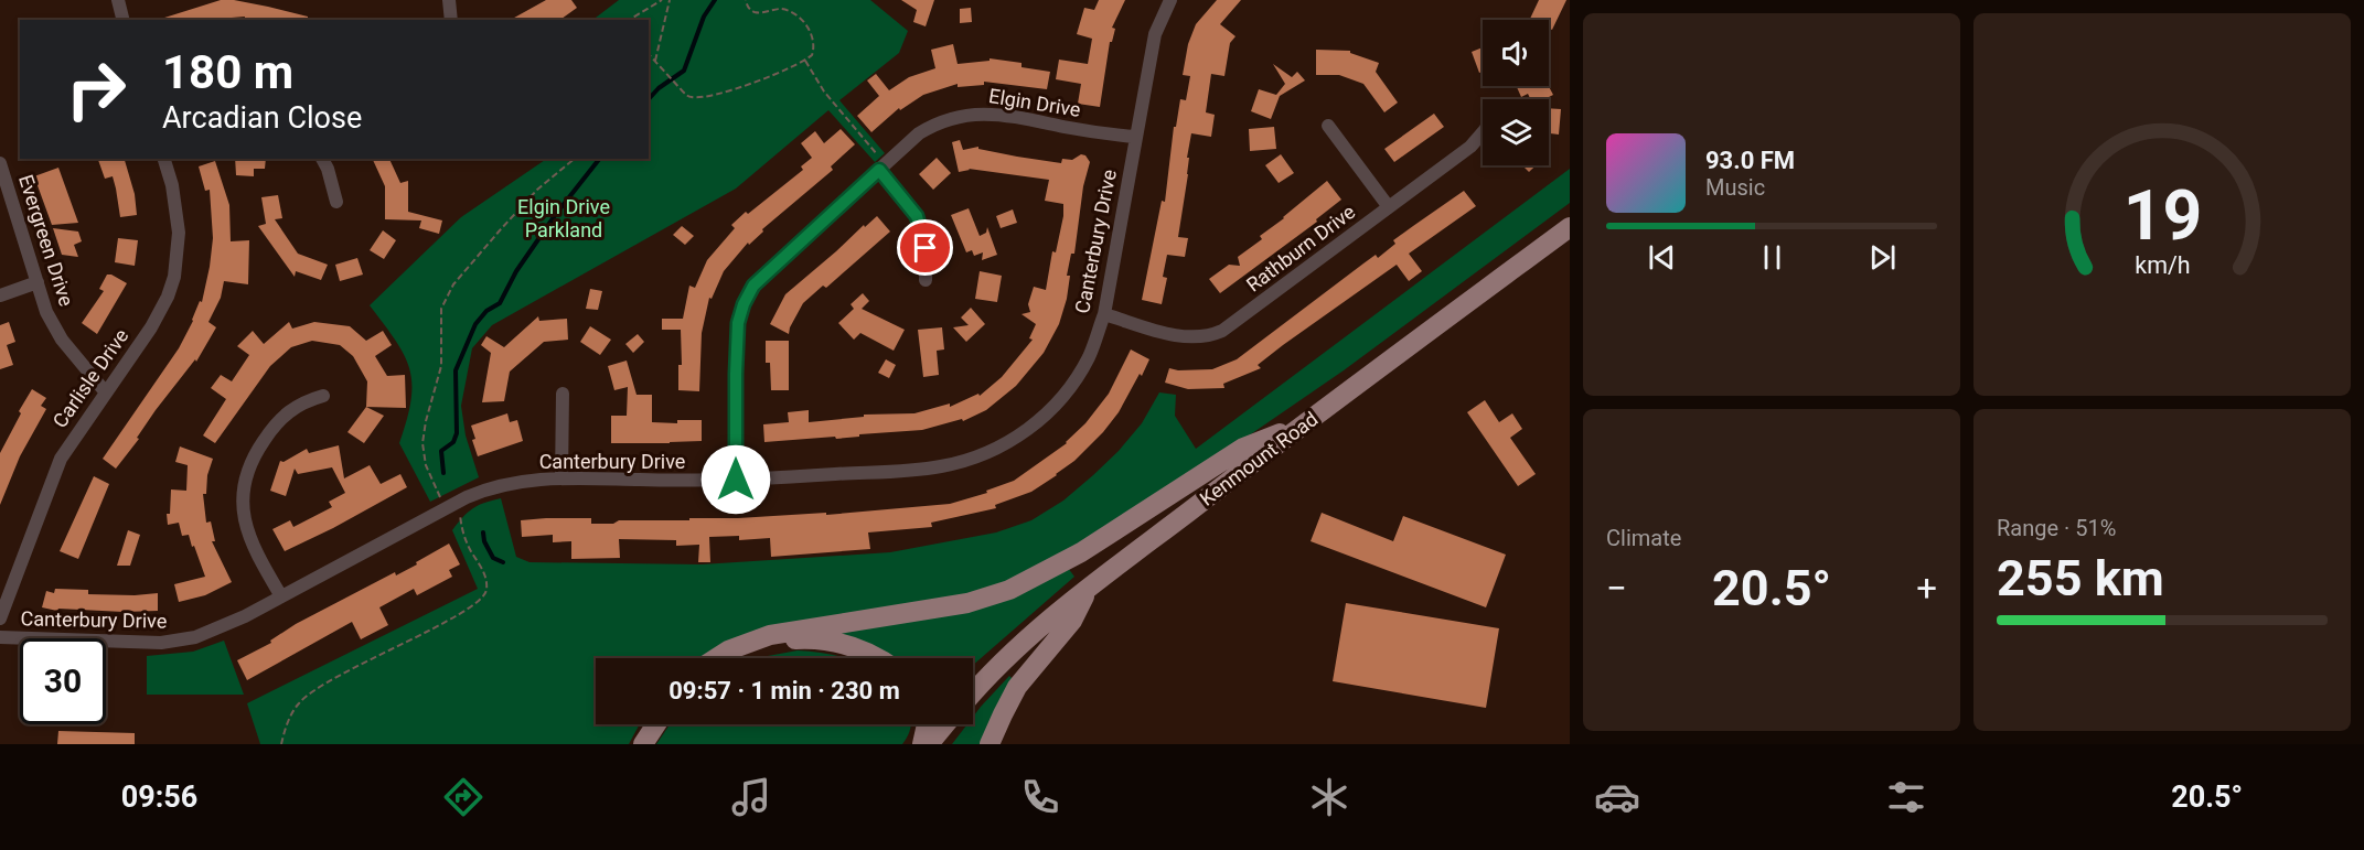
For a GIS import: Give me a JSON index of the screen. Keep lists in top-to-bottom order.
{
  "streets": {
    "main road": ["Kenmount Road"],
    "street": [
      "Elgin Drive",
      "Evergreen Drive",
      "Canterbury Drive",
      "Rathburn Drive",
      "Carlisle Drive"
    ]
  },
  "crossings": [
    ["Elgin Drive", "Canterbury Drive"],
    ["Evergreen Drive", "Carlisle Drive"],
    ["Canterbury Drive", "Rathburn Drive"]
  ],
  "parks": ["Elgin Drive Parkland"],
  "page": {
    "turn": ["180 m", "Arcadian Close"],
    "song": ["93.0 FM", "Music"],
    "tile": [
      "Climate",
      ["Range · 51%", "255 km"]
    ],
    "heat": ["−", "20.5°", "+"],
    "limit": "30",
    "trip": "09:57 · 1 min · 230 m",
    "tabs": ["09:56", "20.5°"],
    "gauge": ["19", "km/h"]
  }
}
